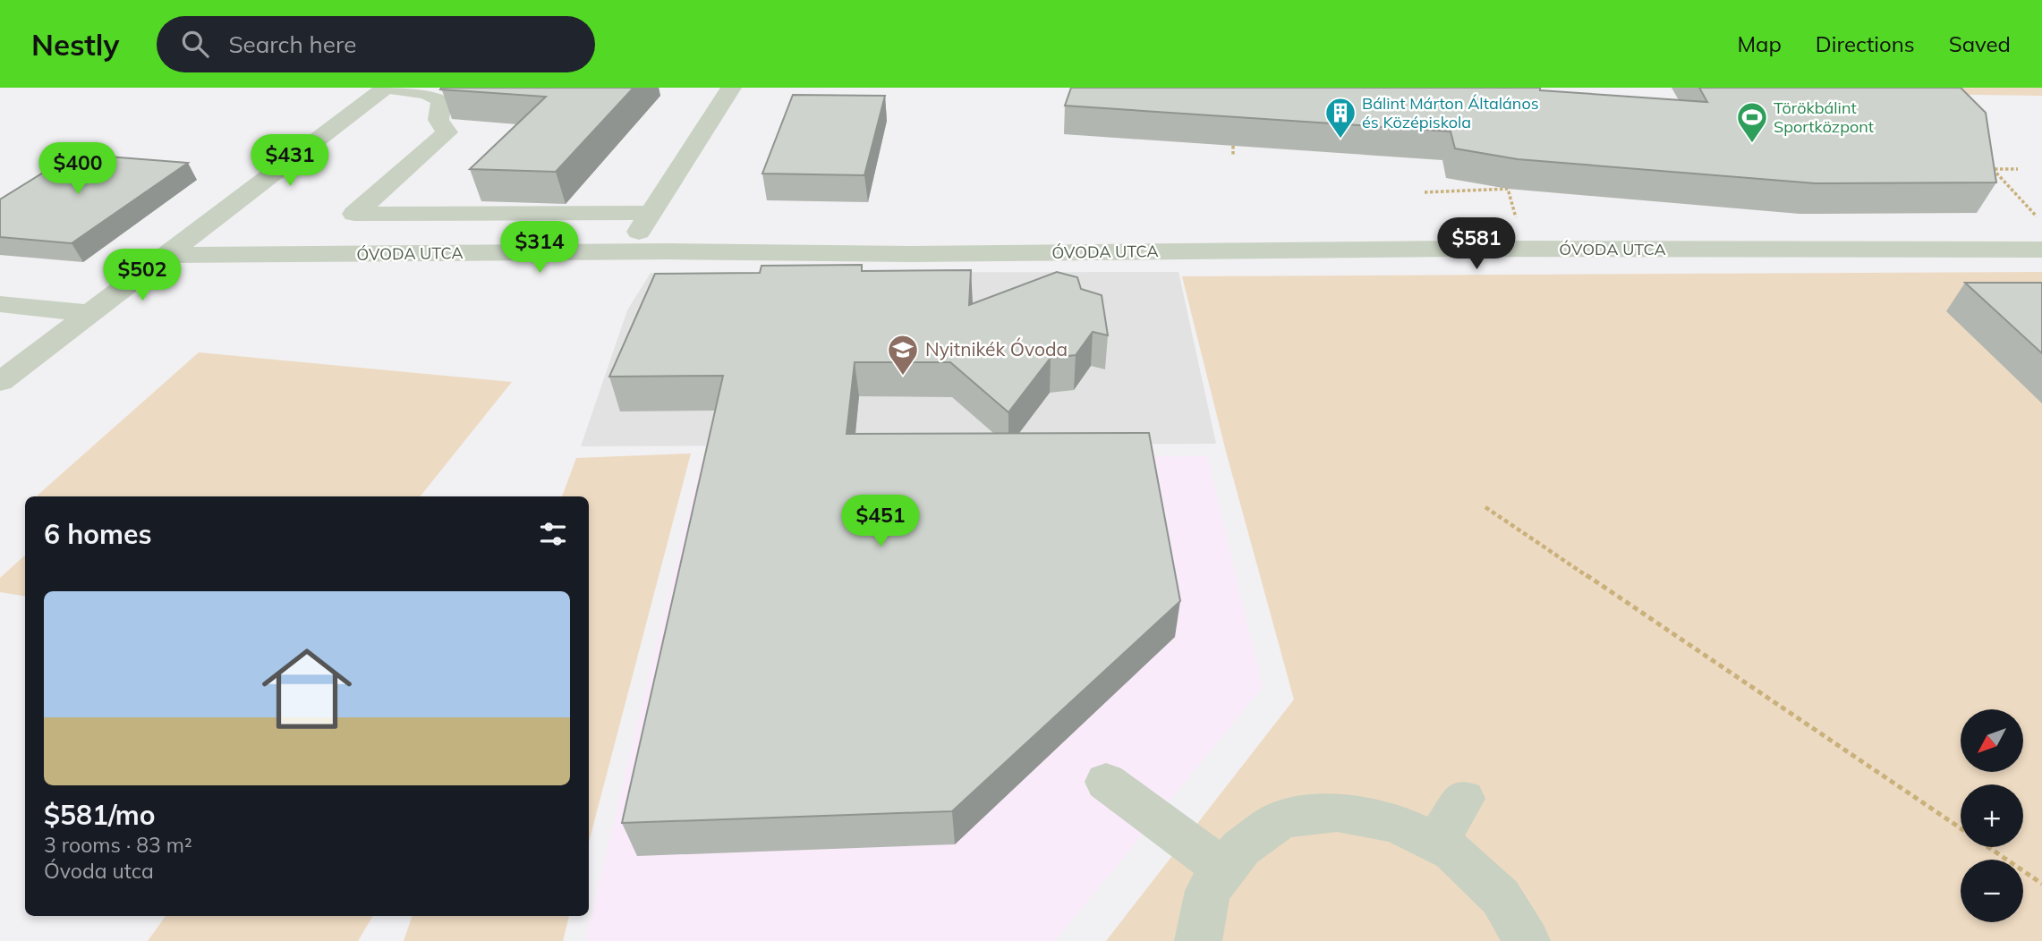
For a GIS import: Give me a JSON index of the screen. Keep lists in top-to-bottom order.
{
  "streets": {
    "street": ["ÓVODA UTCA"]
  },
  "places": {
    "building": ["Bálint Márton Általános és Középiskola"],
    "sports": ["Törökbálint Sportközpont"],
    "school or university": ["Nyitnikék Óvoda"]
  },
  "north": "bottom left",
  "page": {
    "header": "Nestly",
    "search": "Search here",
    "nav": ["Map", "Directions", "Saved"],
    "price": [
      "$431",
      "$400",
      "$581",
      "$314",
      "$502",
      "$451"
    ],
    "heading": "6 homes",
    "list": [
      {
        "name": "$581/mo",
        "note": "3 rooms · 83 m² · Óvoda utca"
      }
    ],
    "map_buttons": ["+", "−"]
  }
}
